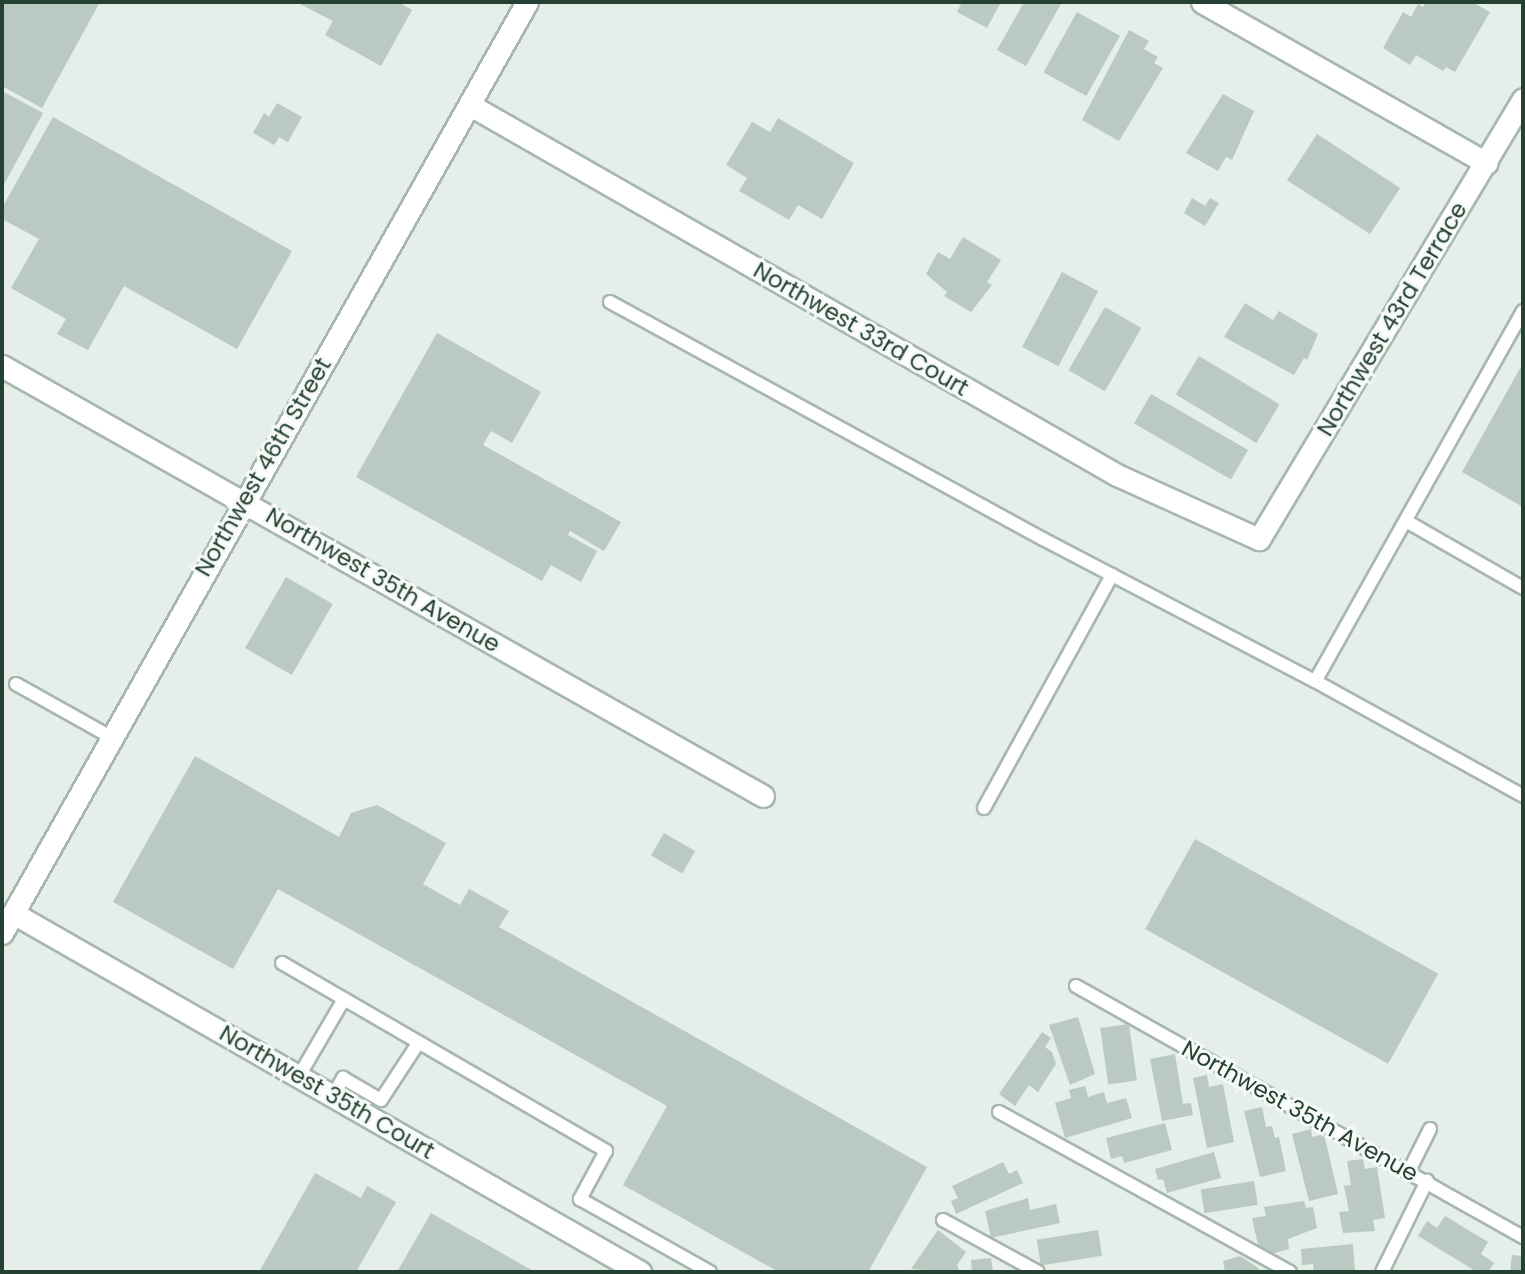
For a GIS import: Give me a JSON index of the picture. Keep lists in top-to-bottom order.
{
  "streets": {
    "street": [
      "Northwest 43rd Terrace",
      "Northwest 33rd Court",
      "Northwest 46th Street",
      "Northwest 35th Avenue",
      "Northwest 35th Court"
    ]
  },
  "crossings": [
    ["Northwest 43rd Terrace", "Northwest 33rd Court"],
    ["Northwest 33rd Court", "Northwest 46th Street"],
    ["Northwest 46th Street", "Northwest 35th Avenue"],
    ["Northwest 46th Street", "Northwest 35th Court"]
  ]
}
